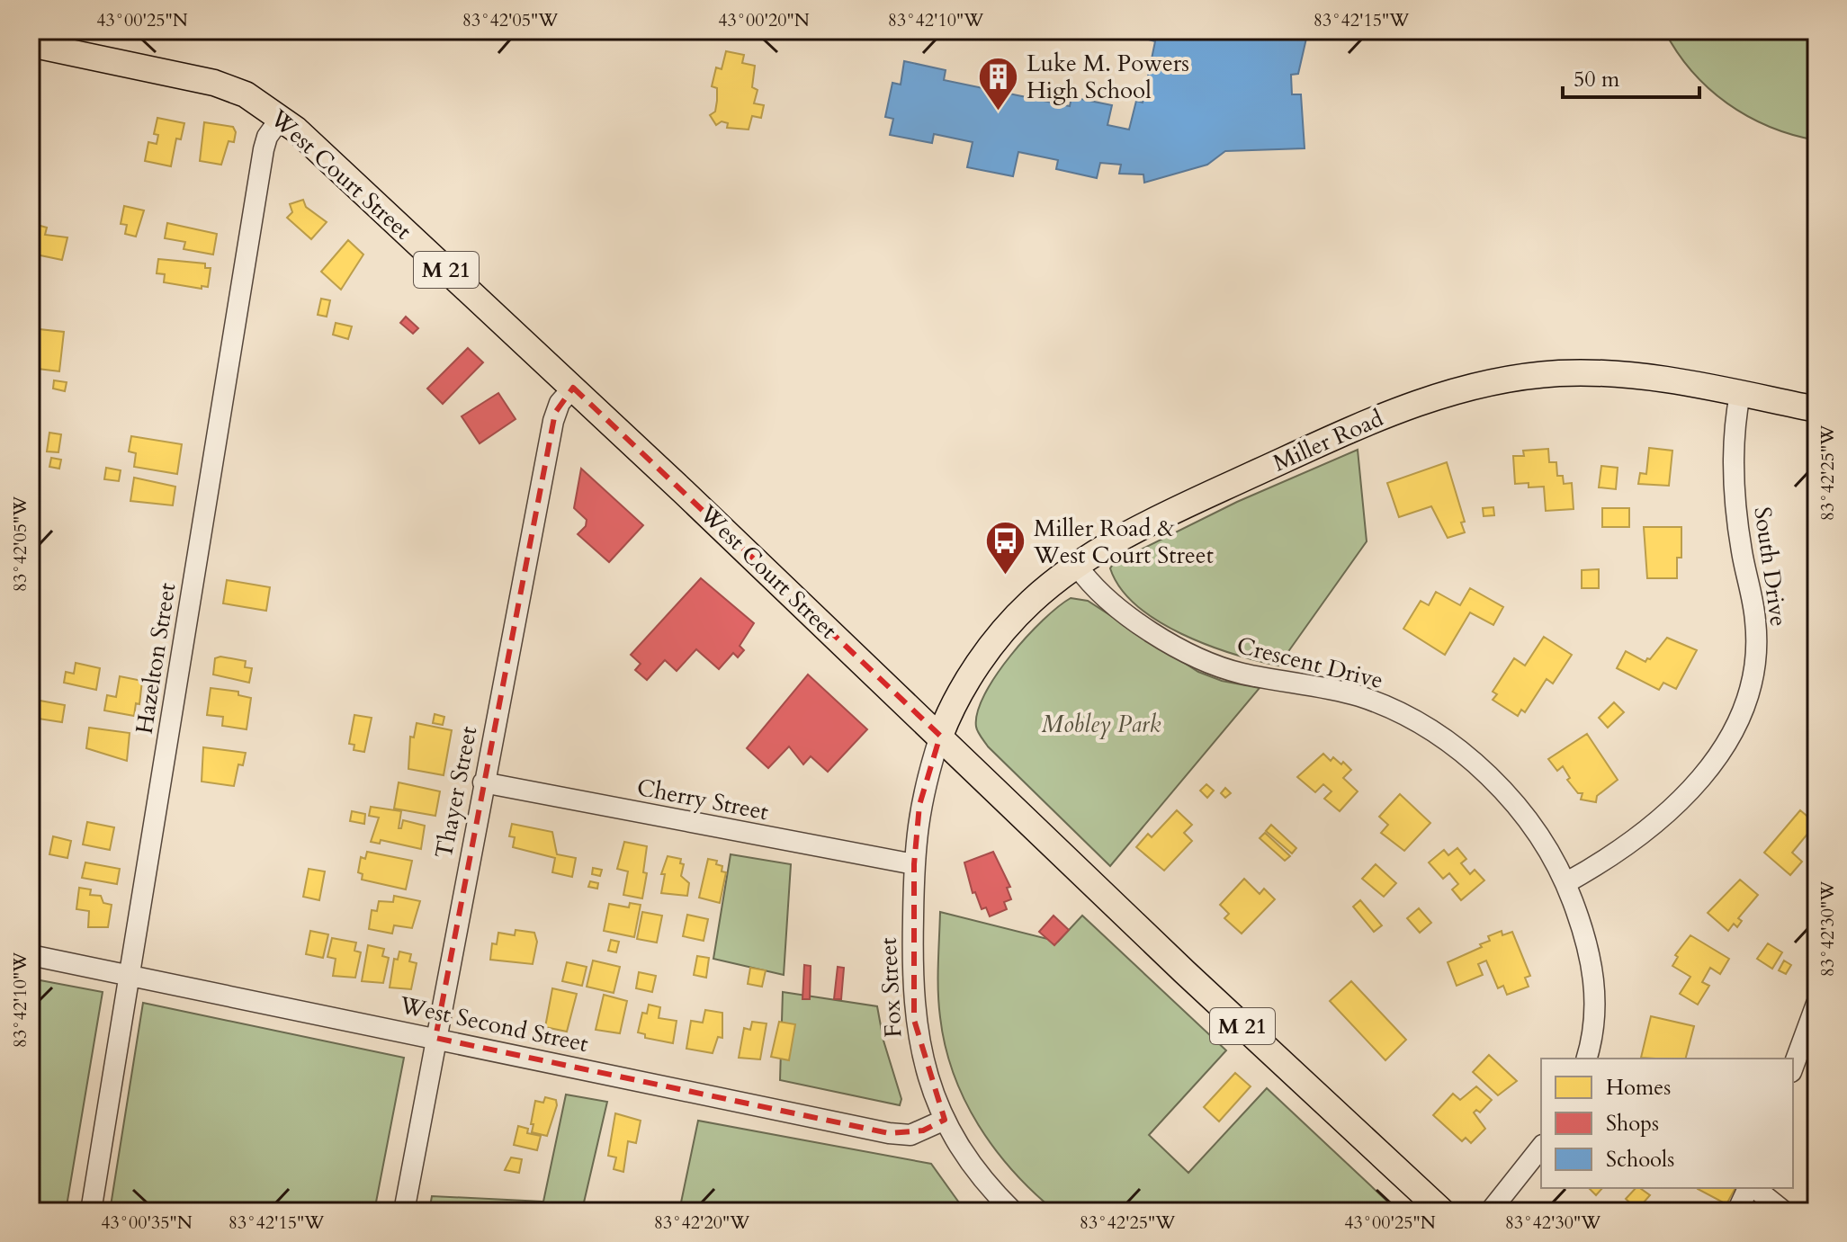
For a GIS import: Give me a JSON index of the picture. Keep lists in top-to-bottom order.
{
  "streets": {
    "main road": ["West Court Street", "M 21", "Miller Road"],
    "street": [
      "South Drive",
      "Hazelton Street",
      "Crescent Drive",
      "Thayer Street",
      "Cherry Street",
      "Fox Street",
      "West Second Street"
    ]
  },
  "crossings": [
    ["West Court Street", "Miller Road"],
    ["West Court Street", "Hazelton Street"],
    ["West Court Street", "Thayer Street"],
    ["West Court Street", "Fox Street"],
    ["Miller Road", "South Drive"],
    ["Miller Road", "Crescent Drive"],
    ["Miller Road", "Fox Street"],
    ["South Drive", "Crescent Drive"],
    ["Hazelton Street", "West Second Street"],
    ["Thayer Street", "Cherry Street"],
    ["Thayer Street", "West Second Street"],
    ["Cherry Street", "Fox Street"],
    ["Fox Street", "West Second Street"]
  ],
  "parks": ["Mobley Park"],
  "places": {
    "building": ["Luke M. Powers High School"],
    "bus stop": ["Miller Road & West Court Street"]
  },
  "legend": ["Homes", "Shops", "Schools"],
  "scale_bar": "50 m",
  "coordinates": [
    "43°00'25\"N",
    "83°42'05\"W",
    "43°00'20\"N",
    "83°42'10\"W",
    "83°42'15\"W",
    "83°42'25\"W",
    "83°42'30\"W",
    "43°00'35\"N",
    "83°42'20\"W"
  ]
}
